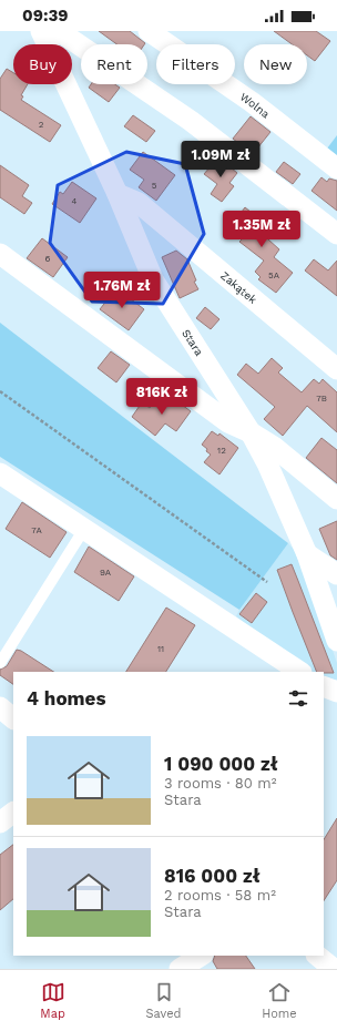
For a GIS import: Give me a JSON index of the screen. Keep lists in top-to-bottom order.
{
  "streets": {
    "street": ["Wolna", "Zakątek", "Stara"]
  },
  "crossings": [
    ["Zakątek", "Stara"]
  ],
  "house_numbers": [
    "2",
    "5",
    "4",
    "6",
    "5A",
    "7B",
    "12",
    "7A",
    "9A",
    "11"
  ],
  "page": {
    "status": "09:39",
    "chip": [
      "Buy",
      "Rent",
      "Filters",
      "New"
    ],
    "price": [
      "1.09M zł",
      "1.35M zł",
      "1.76M zł",
      "816K zł"
    ],
    "heading": "4 homes",
    "list": [
      {
        "name": "1 090 000 zł",
        "note": "3 rooms · 80 m² · Stara"
      },
      {
        "name": "816 000 zł",
        "note": "2 rooms · 58 m² · Stara"
      }
    ],
    "tabs": ["Map", "Saved", "Home"]
  }
}
